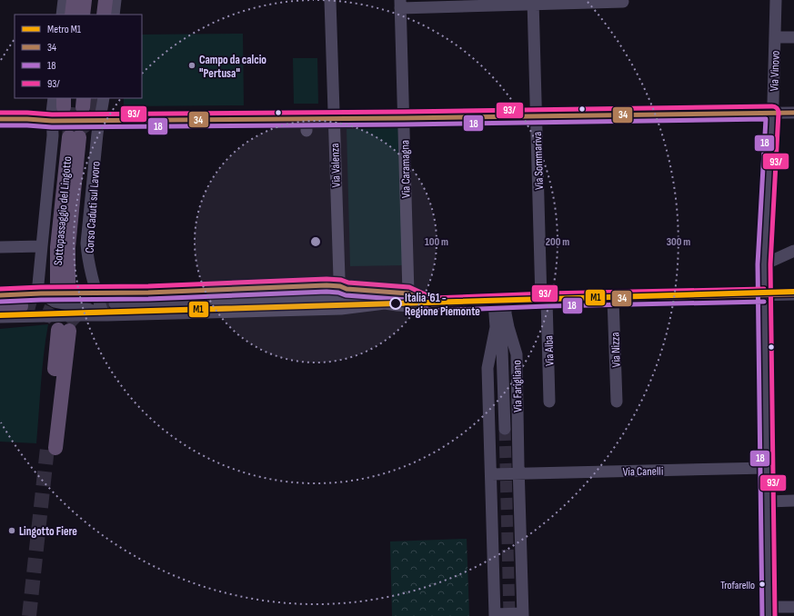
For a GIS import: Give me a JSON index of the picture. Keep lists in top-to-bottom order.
{
  "streets": {
    "main road": ["Sottopassaggio del Lingotto"],
    "street": [
      "Via Vinovo",
      "Via Sommariva",
      "Via Valenza",
      "Via Caramagna",
      "Corso Caduti sul Lavoro",
      "Via Nizza",
      "Via Alba",
      "Via Farigliano",
      "Via Canelli"
    ]
  },
  "crossings": [
    ["Via Vinovo", "Via Canelli"],
    ["Via Sommariva", "Via Alba"],
    ["Via Farigliano", "Via Canelli"]
  ],
  "places": [
    "Campo da calcio \"Pertusa\"",
    "Italia '61 - Regione Piemonte",
    "Lingotto Fiere",
    "Trofarello"
  ],
  "lines": [
    "transit line 93/",
    "transit line 34",
    "transit line 18",
    "metro line M1"
  ],
  "legend": [
    "Metro M1",
    "34",
    "18",
    "93/"
  ],
  "rings": ["100 m", "200 m", "300 m"]
}
